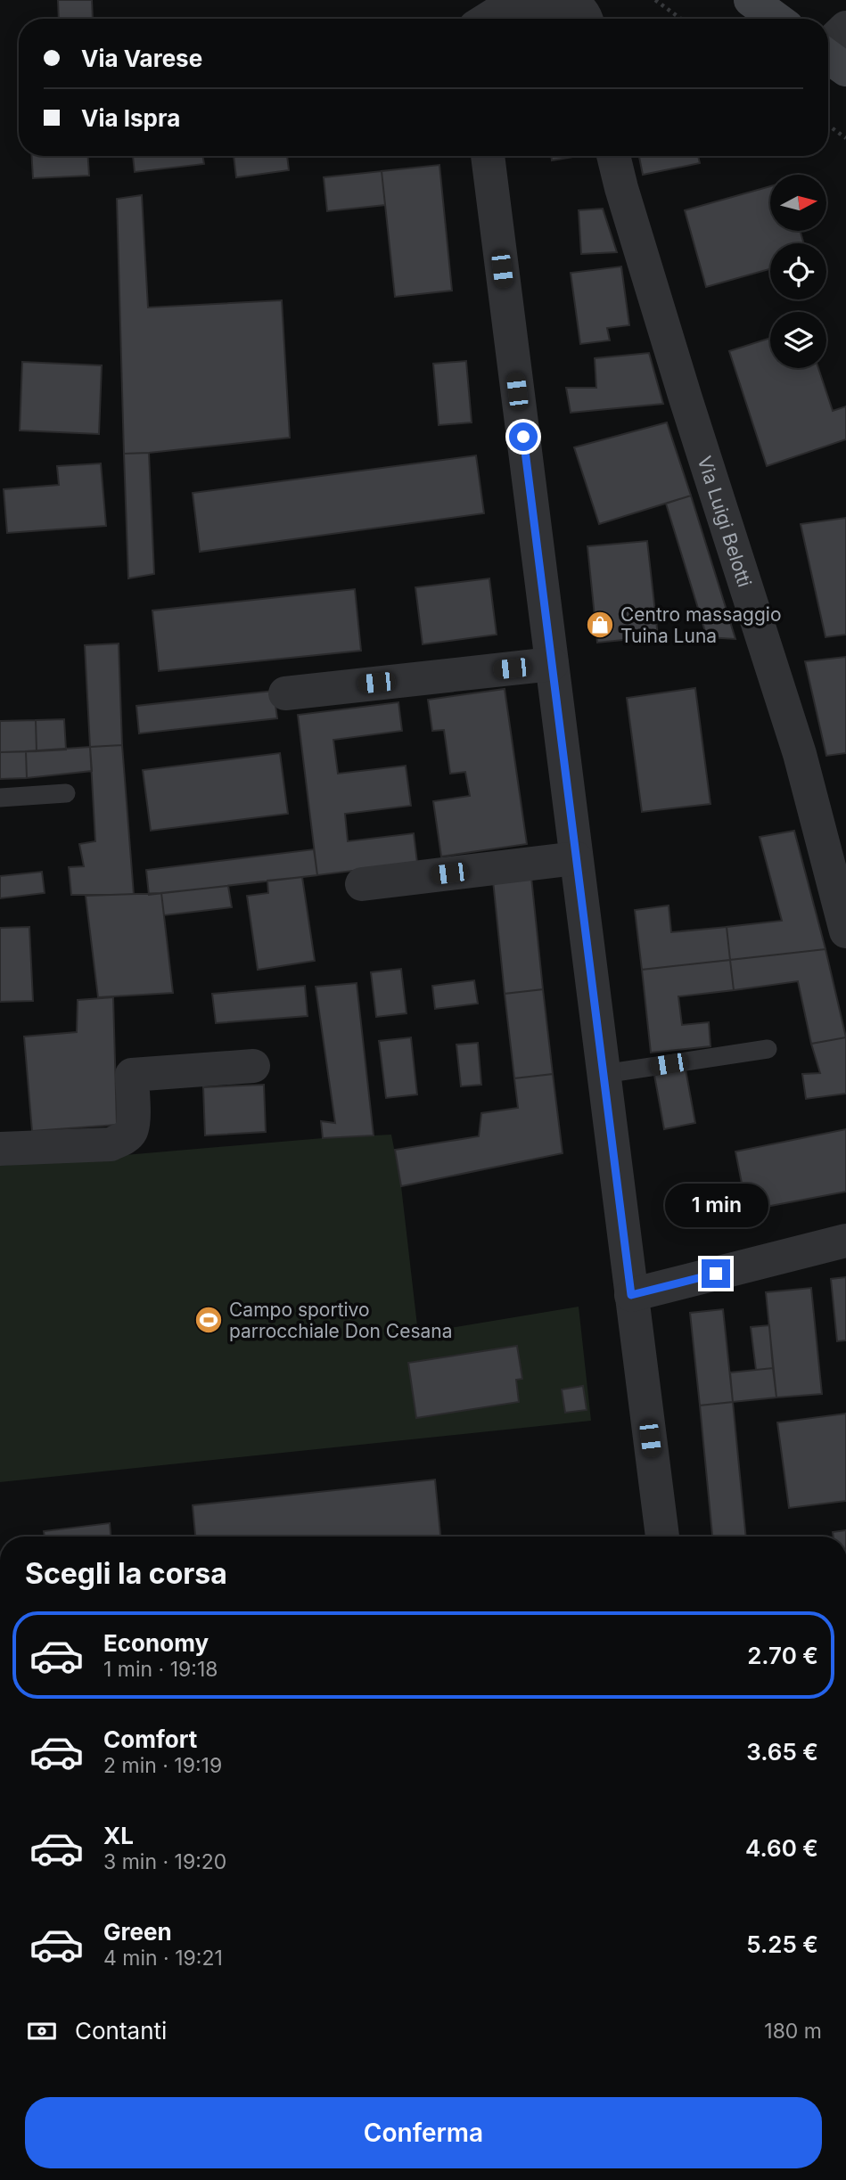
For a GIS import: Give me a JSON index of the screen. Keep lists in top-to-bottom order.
{
  "streets": {
    "street": ["Via Luigi Belotti"]
  },
  "places": {
    "shop": ["Centro massaggio Tuina Luna"],
    "sports": ["Campo sportivo parrocchiale Don Cesana"]
  },
  "north": "right",
  "page": {
    "banner": ["Via Varese", "Via Ispra"],
    "bubble": "1 min",
    "heading": "Scegli la corsa",
    "list": [
      {
        "name": "Economy",
        "note": "1 min · 19:18",
        "value": "2.70 €"
      },
      {
        "name": "Comfort",
        "note": "2 min · 19:19",
        "value": "3.65 €"
      },
      {
        "name": "XL",
        "note": "3 min · 19:20",
        "value": "4.60 €"
      },
      {
        "name": "Green",
        "note": "4 min · 19:21",
        "value": "5.25 €"
      }
    ],
    "pay": ["Contanti", "180 m"],
    "buttons": "Conferma"
  }
}
